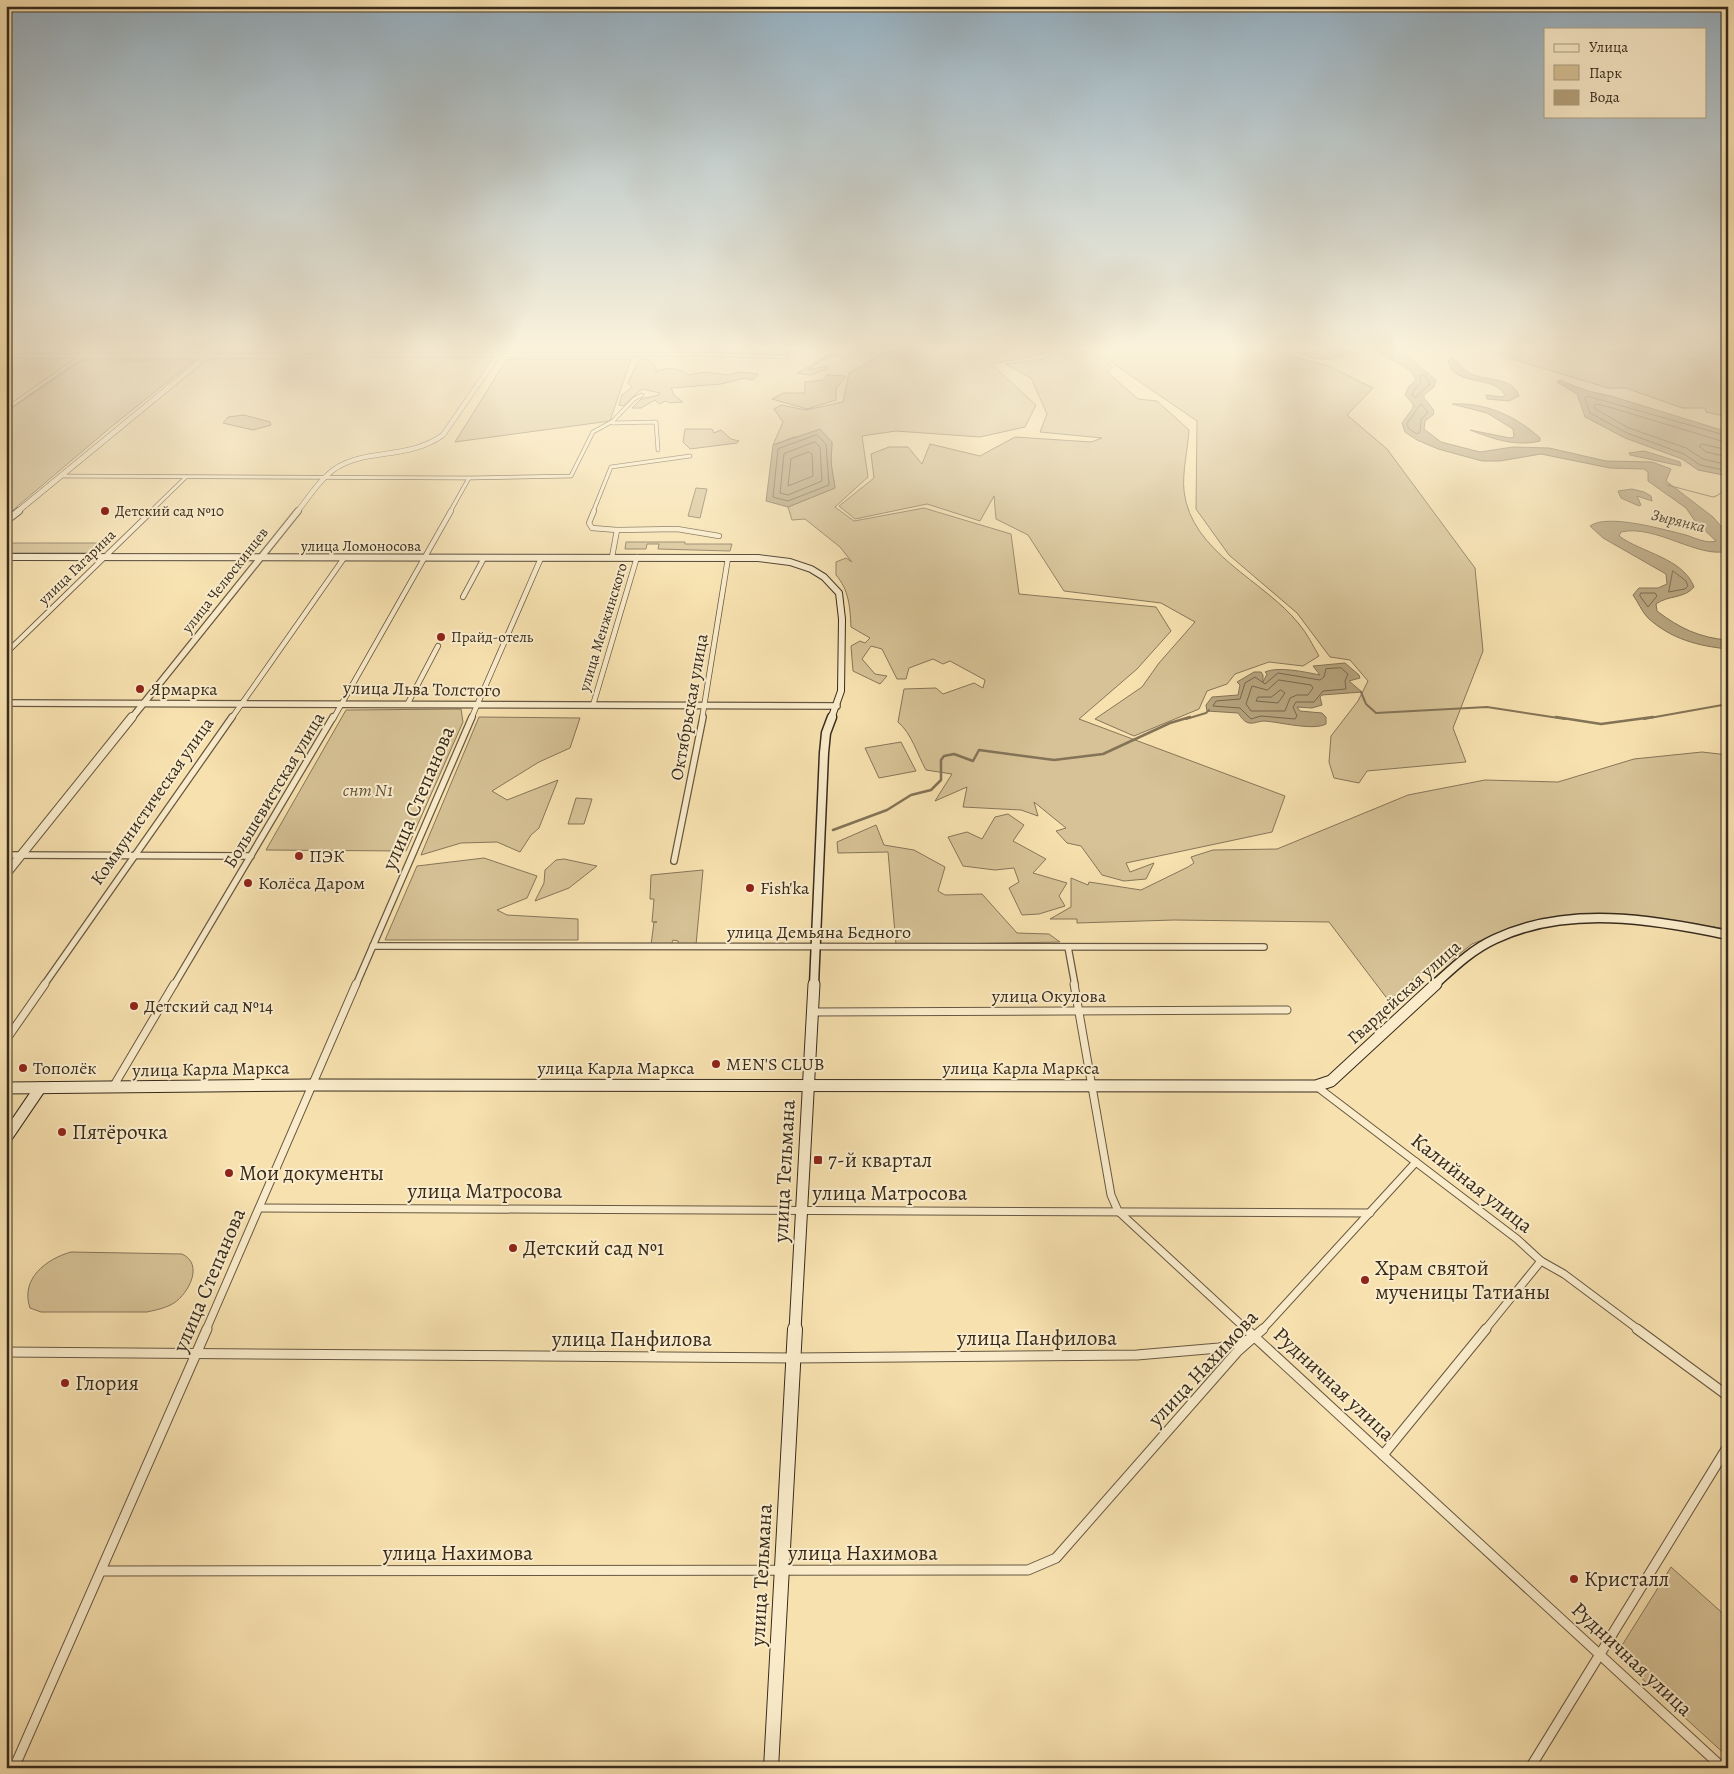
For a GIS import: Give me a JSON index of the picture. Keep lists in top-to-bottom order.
{
  "streets": {
    "main road": [
      "улица Ломоносова",
      "Гвардейская улица",
      "улица Карла Маркса",
      "улица Тельмана"
    ],
    "street": [
      "улица Гагарина",
      "улица Челюскинцев",
      "улица Менжинского",
      "улица Льва Толстого",
      "Октябрьская улица",
      "Большевистская улица",
      "улица Степанова",
      "Коммунистическая улица",
      "улица Демьяна Бедного",
      "улица Окулова",
      "Калийная улица",
      "улица Матросова",
      "улица Панфилова",
      "улица Нахимова",
      "Рудничная улица"
    ]
  },
  "crossings": [
    ["улица Ломоносова", "улица Гагарина"],
    ["улица Ломоносова", "улица Челюскинцев"],
    ["улица Ломоносова", "улица Менжинского"],
    ["улица Ломоносова", "Большевистская улица"],
    ["улица Ломоносова", "улица Степанова"],
    ["улица Ломоносова", "Коммунистическая улица"],
    ["улица Ломоносова", "улица Тельмана"],
    ["улица Челюскинцев", "улица Льва Толстого"],
    ["улица Менжинского", "улица Льва Толстого"],
    ["улица Льва Толстого", "Октябрьская улица"],
    ["улица Льва Толстого", "Большевистская улица"],
    ["улица Льва Толстого", "улица Степанова"],
    ["улица Льва Толстого", "Коммунистическая улица"],
    ["улица Льва Толстого", "улица Тельмана"],
    ["Октябрьская улица", "улица Тельмана"],
    ["Большевистская улица", "улица Карла Маркса"],
    ["улица Степанова", "улица Демьяна Бедного"],
    ["улица Степанова", "улица Карла Маркса"],
    ["улица Степанова", "улица Матросова"],
    ["улица Степанова", "улица Панфилова"],
    ["улица Степанова", "улица Нахимова"],
    ["улица Демьяна Бедного", "улица Тельмана"],
    ["улица Демьяна Бедного", "Рудничная улица"],
    ["Гвардейская улица", "улица Карла Маркса"],
    ["Гвардейская улица", "Калийная улица"],
    ["улица Окулова", "улица Тельмана"],
    ["улица Окулова", "Рудничная улица"],
    ["улица Карла Маркса", "улица Тельмана"],
    ["улица Карла Маркса", "Калийная улица"],
    ["улица Карла Маркса", "Рудничная улица"],
    ["улица Тельмана", "улица Матросова"],
    ["улица Тельмана", "улица Панфилова"],
    ["улица Тельмана", "улица Нахимова"],
    ["Калийная улица", "улица Нахимова"],
    ["улица Матросова", "улица Нахимова"],
    ["улица Матросова", "Рудничная улица"],
    ["улица Панфилова", "улица Нахимова"],
    ["улица Панфилова", "Рудничная улица"],
    ["улица Нахимова", "Рудничная улица"]
  ],
  "water": ["Зырянка"],
  "parks": ["снт N1"],
  "places": {
    "other": [
      "Детский сад №10",
      "Прайд-отель",
      "Ярмарка",
      "ПЭК",
      "Колёса Даром",
      "Fish'ka",
      "Детский сад №14",
      "MEN'S CLUB",
      "Тополёк",
      "Пятёрочка",
      "Мои документы",
      "Детский сад №1",
      "Храм святой мученицы Татианы",
      "Глория",
      "Кристалл"
    ],
    "transit": ["7-й квартал"]
  },
  "legend": ["Улица", "Парк", "Вода"]
}
